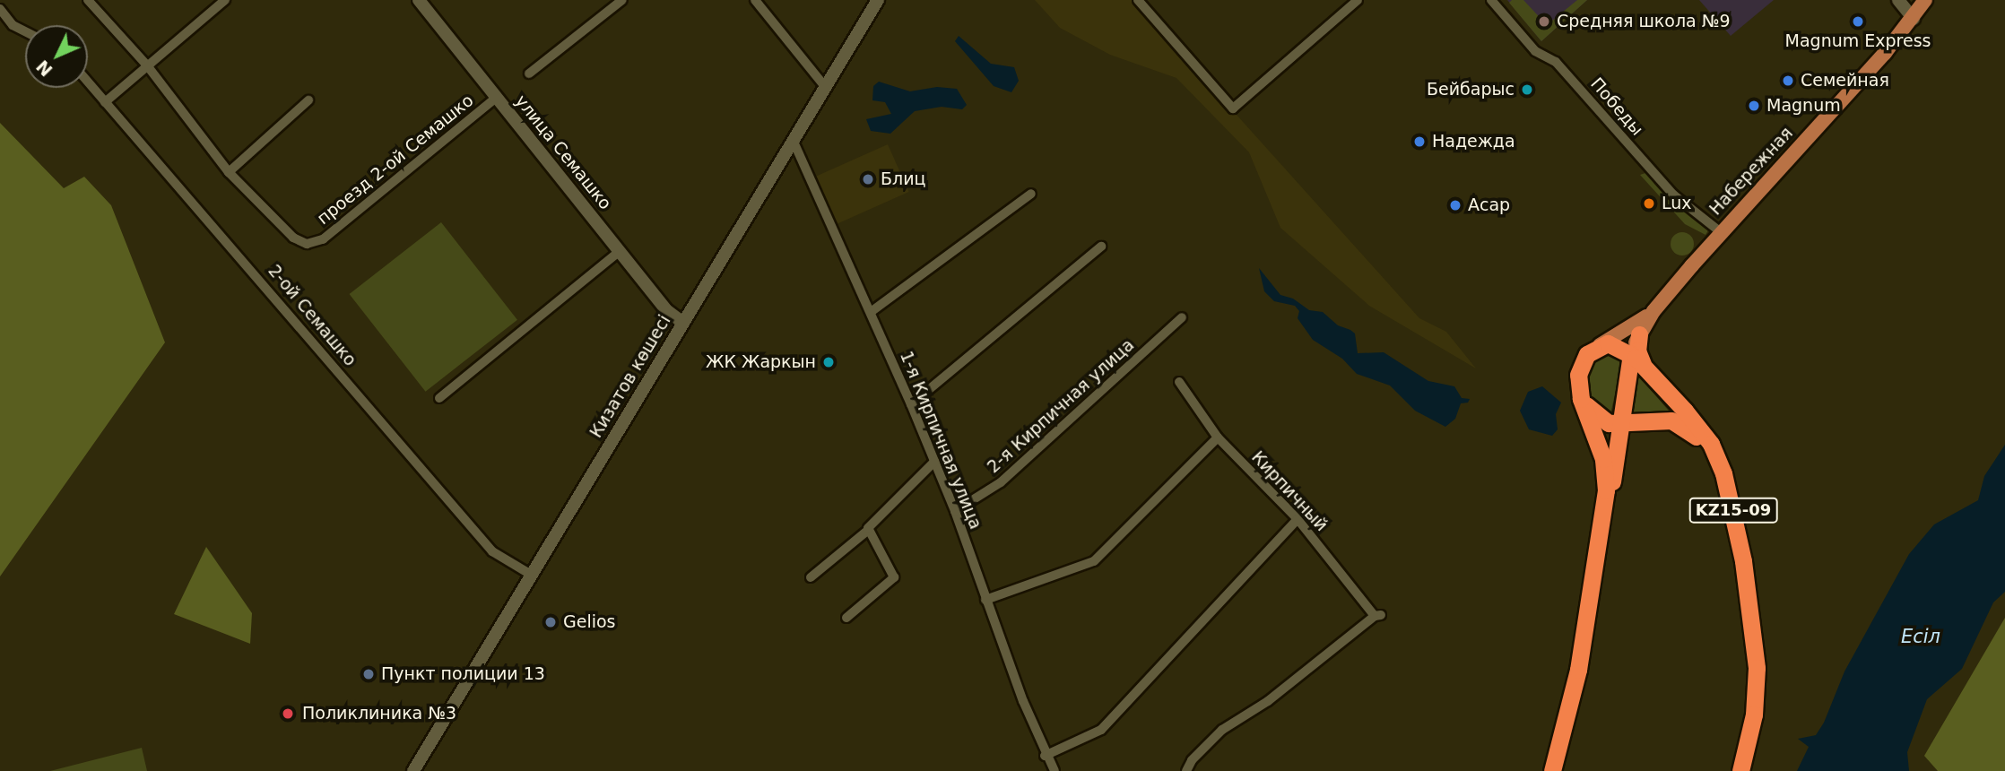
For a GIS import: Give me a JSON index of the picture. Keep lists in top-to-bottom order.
{
  "streets": {
    "highway": ["KZ15-09"],
    "main road": ["улица Семашко", "Набережная", "Кизатов көшесі"],
    "street": [
      "Победы",
      "проезд 2-ой Семашко",
      "2-ой Семашко",
      "2-я Кирпичная улица",
      "1-я Кирпичная улица",
      "Кирпичный"
    ]
  },
  "crossings": [
    ["Победы", "Набережная"],
    ["улица Семашко", "проезд 2-ой Семашко"],
    ["улица Семашко", "Кизатов көшесі"],
    ["Набережная", "KZ15-09"],
    ["2-ой Семашко", "Кизатов көшесі"],
    ["Кизатов көшесі", "1-я Кирпичная улица"],
    ["2-я Кирпичная улица", "1-я Кирпичная улица"]
  ],
  "water": ["Есіл"],
  "places": [
    "Средняя школа №9",
    "Magnum Express",
    "Семейная",
    "Бейбарыс",
    "Magnum",
    "Надежда",
    "Блиц",
    "Lux",
    "Асар",
    "ЖК Жаркын",
    "Gelios",
    "Пункт полиции 13",
    "Поликлиника №3"
  ],
  "north": "bottom left"
}
